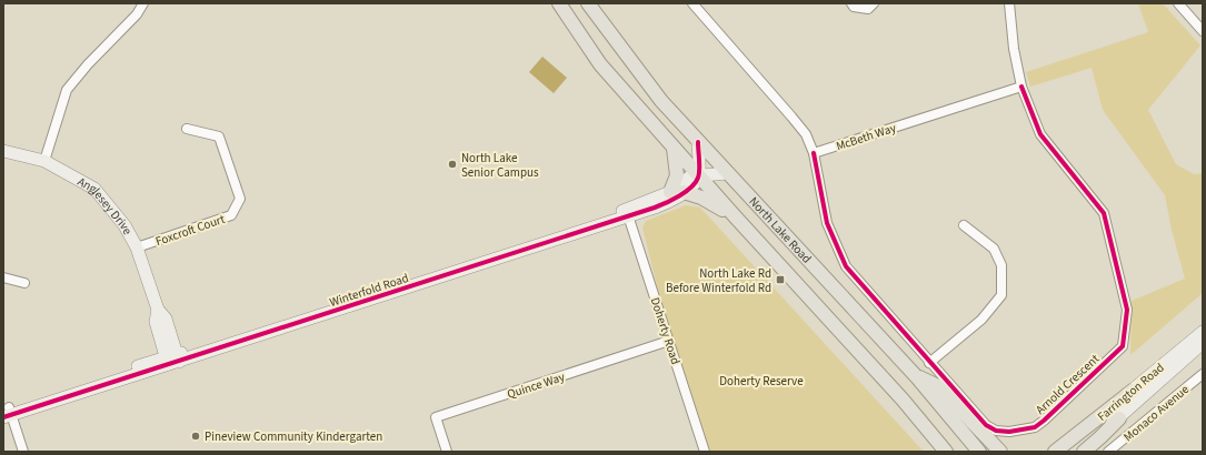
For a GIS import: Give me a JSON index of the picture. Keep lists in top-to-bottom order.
{
  "streets": {
    "main road": [
      "Anglesey Drive",
      "North Lake Road",
      "Winterfold Road",
      "Farrington Road"
    ],
    "street": [
      "McBeth Way",
      "Foxcroft Court",
      "Doherty Road",
      "Arnold Crescent",
      "Quince Way",
      "Monaco Avenue"
    ]
  },
  "crossings": [
    ["McBeth Way", "Arnold Crescent"],
    ["Anglesey Drive", "Foxcroft Court"],
    ["Anglesey Drive", "Winterfold Road"],
    ["North Lake Road", "Winterfold Road"],
    ["Winterfold Road", "Doherty Road"],
    ["Doherty Road", "Quince Way"]
  ],
  "parks": ["Doherty Reserve"],
  "places": {
    "other": ["North Lake Senior Campus", "Pineview Community Kindergarten"],
    "transit": ["North Lake Rd Before Winterfold Rd"]
  }
}
